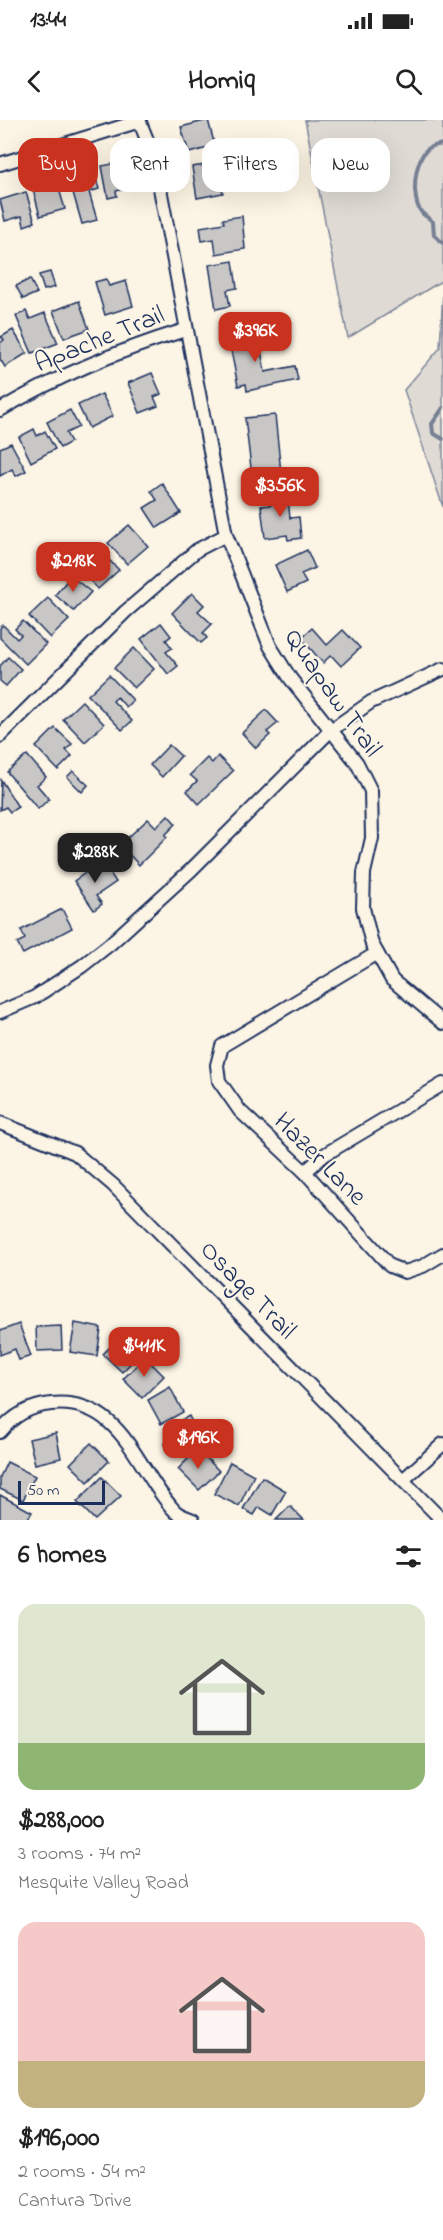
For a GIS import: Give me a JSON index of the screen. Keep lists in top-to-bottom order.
{
  "streets": {
    "street": [
      "Apache Trail",
      "Quapaw Trail",
      "Hazer Lane",
      "Osage Trail"
    ]
  },
  "crossings": [
    ["Apache Trail", "Quapaw Trail"],
    ["Quapaw Trail", "Hazer Lane"]
  ],
  "scale_bar": "50 m",
  "page": {
    "status": "13:44",
    "header": "Homiq",
    "chip": [
      "Buy",
      "Rent",
      "Filters",
      "New"
    ],
    "price": [
      "$396K",
      "$356K",
      "$218K",
      "$288K",
      "$411K",
      "$196K"
    ],
    "scale": "50 m",
    "heading": "6 homes",
    "list": [
      {
        "name": "$288,000",
        "note": "3 rooms · 74 m² · Mesquite Valley Road"
      },
      {
        "name": "$196,000",
        "note": "2 rooms · 54 m² · Cantura Drive"
      }
    ]
  }
}
